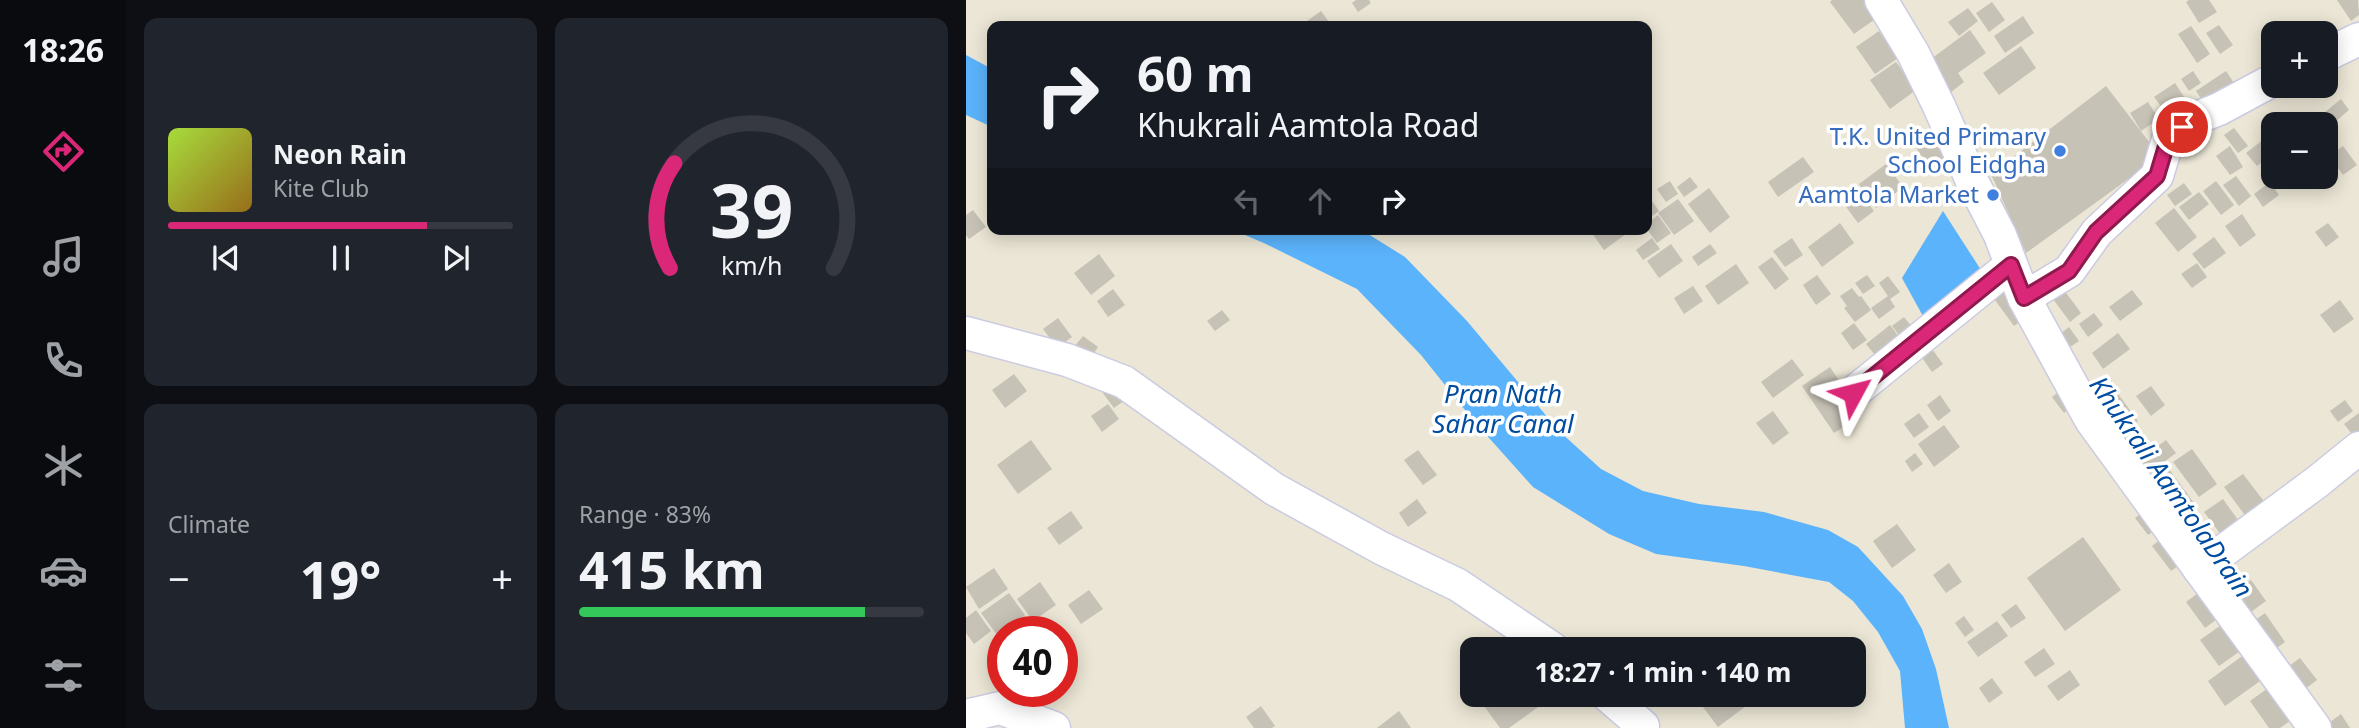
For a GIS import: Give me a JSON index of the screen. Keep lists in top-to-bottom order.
{
  "water": ["Pran Nath Sahar Canal", "Khukrali AamtolaDrain"],
  "places": ["T.K. United Primary School Eidgha", "Aamtola Market"],
  "page": {
    "tabs": "18:26",
    "map_buttons": ["+", "−"],
    "turn": ["60 m", "Khukrali Aamtola Road"],
    "song": ["Neon Rain", "Kite Club"],
    "tile": [
      "Climate",
      ["Range · 83%", "415 km"]
    ],
    "heat": ["−", "19°", "+"],
    "limit": "40",
    "trip": "18:27 · 1 min · 140 m",
    "gauge": ["39", "km/h"]
  }
}
